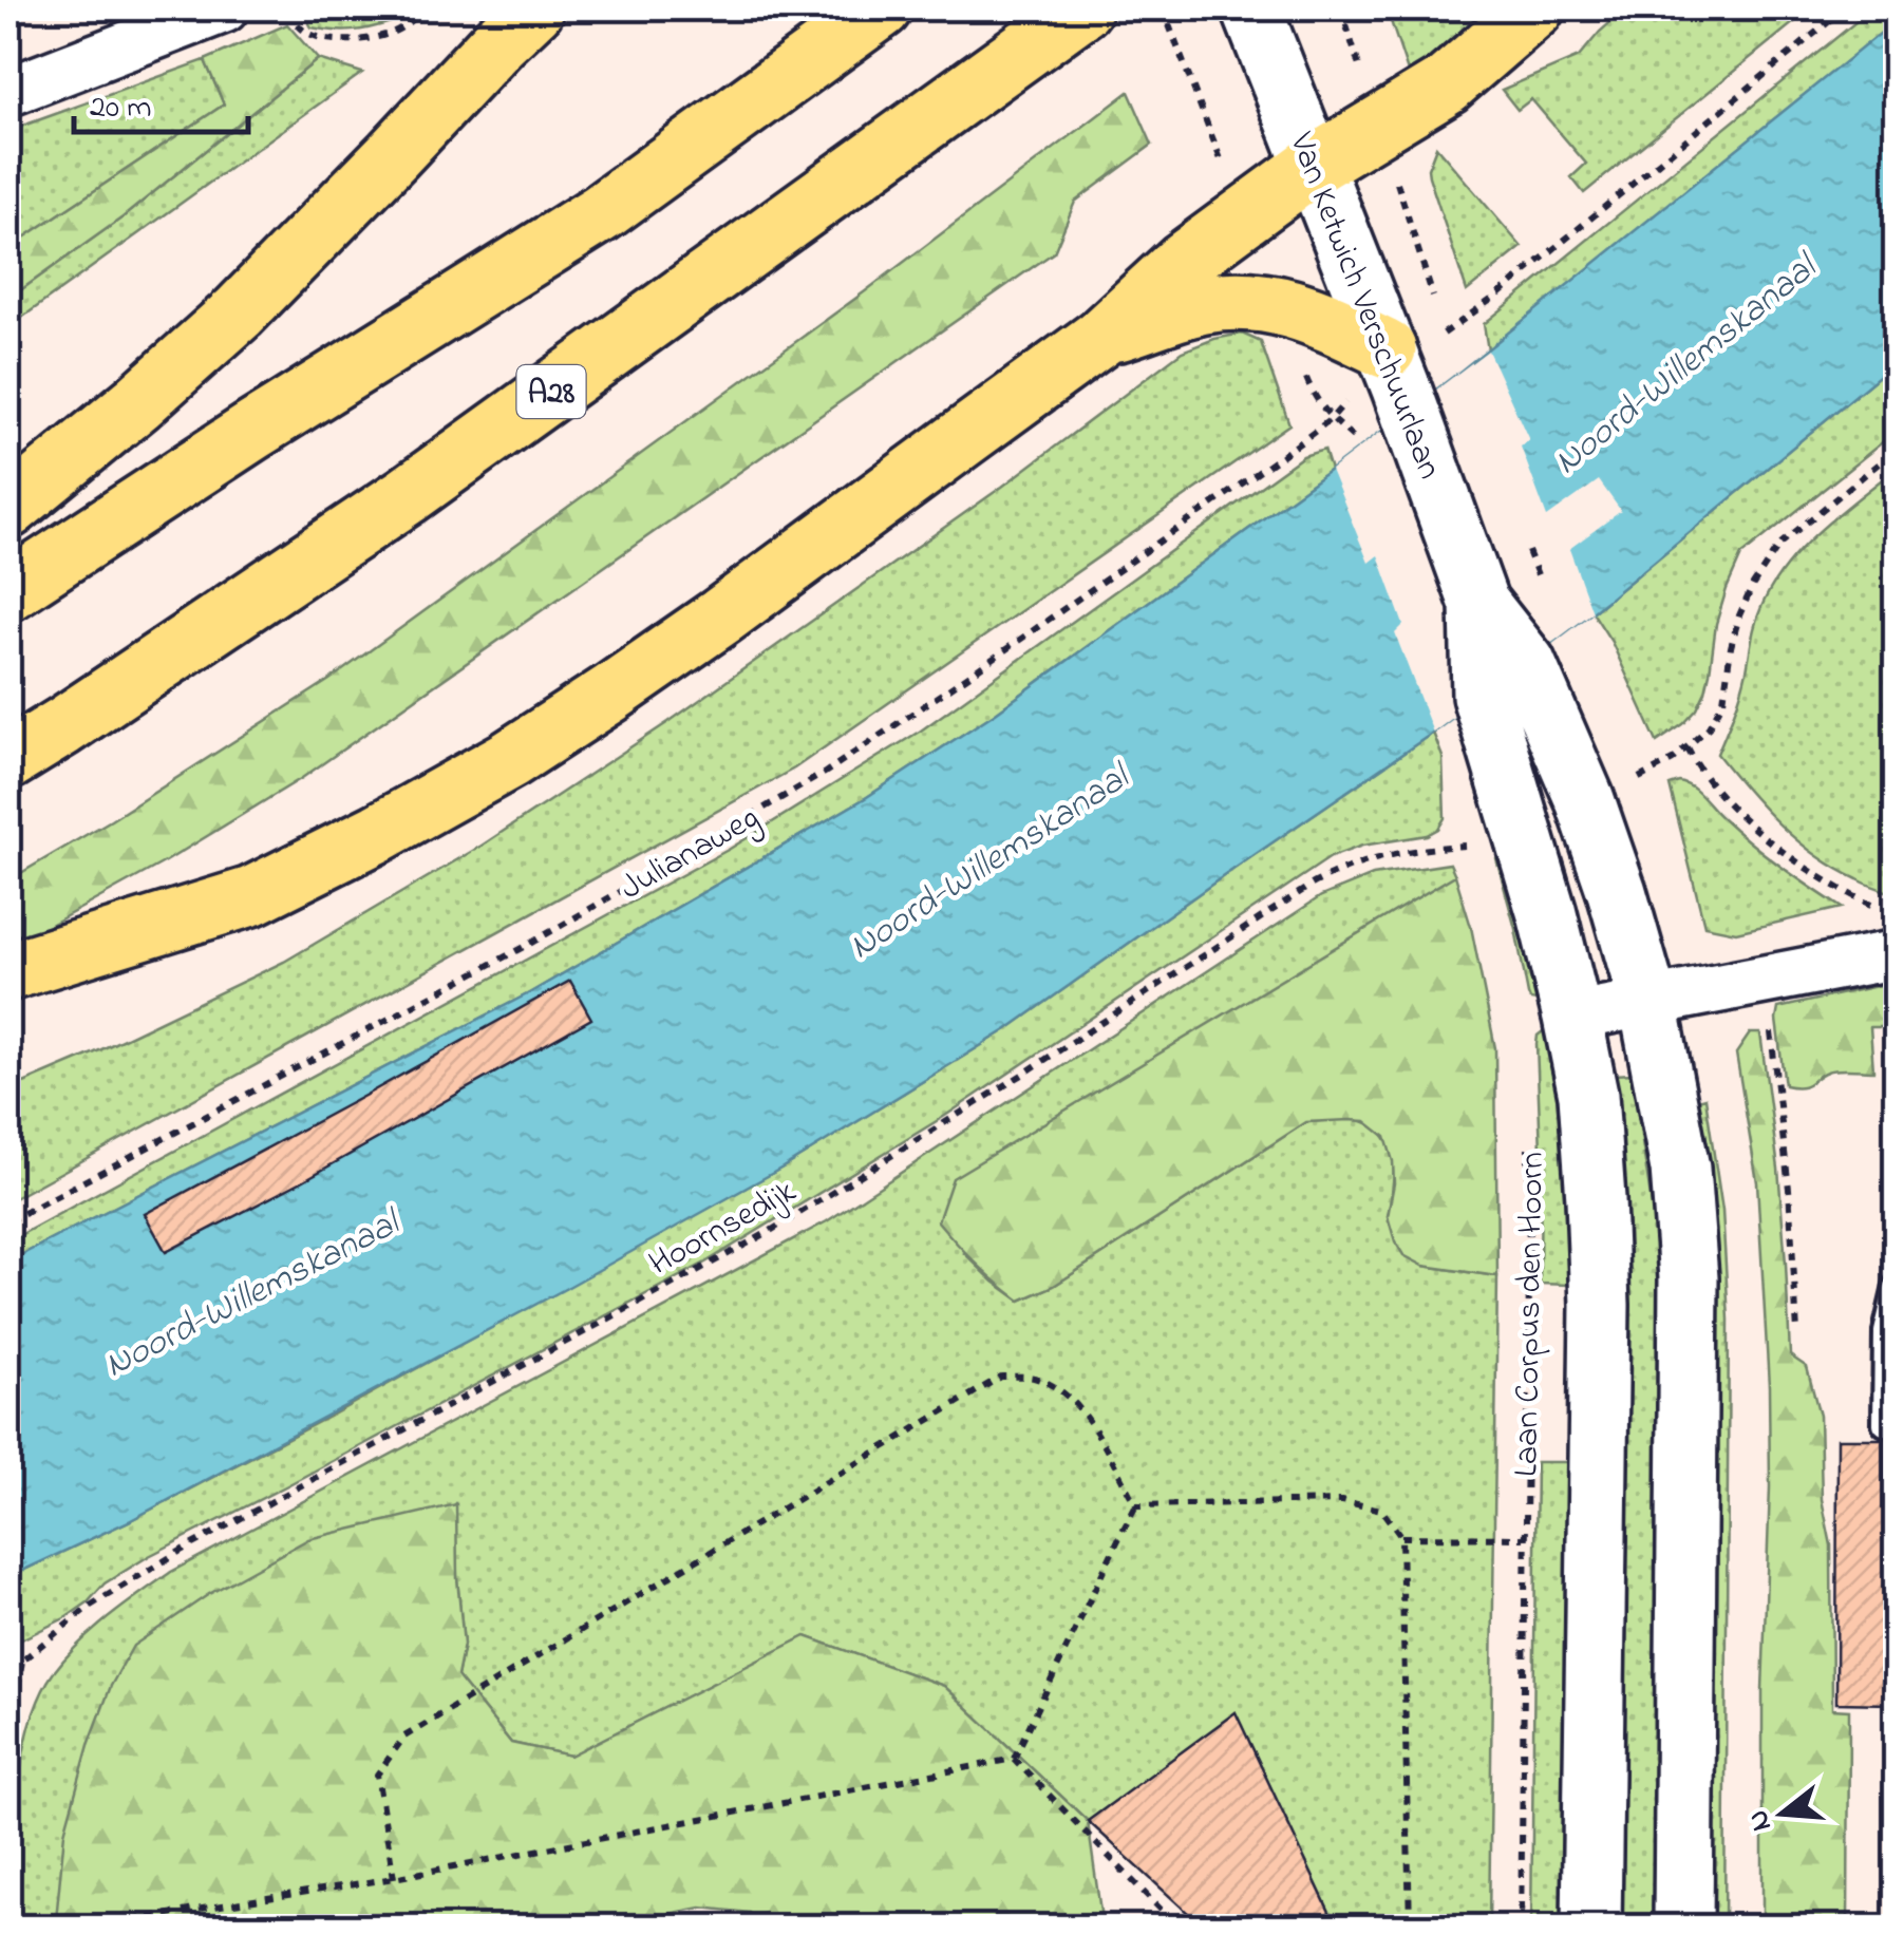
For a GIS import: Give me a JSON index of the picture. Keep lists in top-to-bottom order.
{
  "streets": {
    "highway": ["A28"],
    "main road": ["Van Ketwich Verschuurlaan", "Laan Corpus den Hoorn"],
    "path": ["Julianaweg", "Hoornsedijk"]
  },
  "crossings": [
    ["Van Ketwich Verschuurlaan", "Laan Corpus den Hoorn"]
  ],
  "water": ["Noord-Willemskanaal"],
  "scale_bar": "20 m",
  "north": "left"
}
